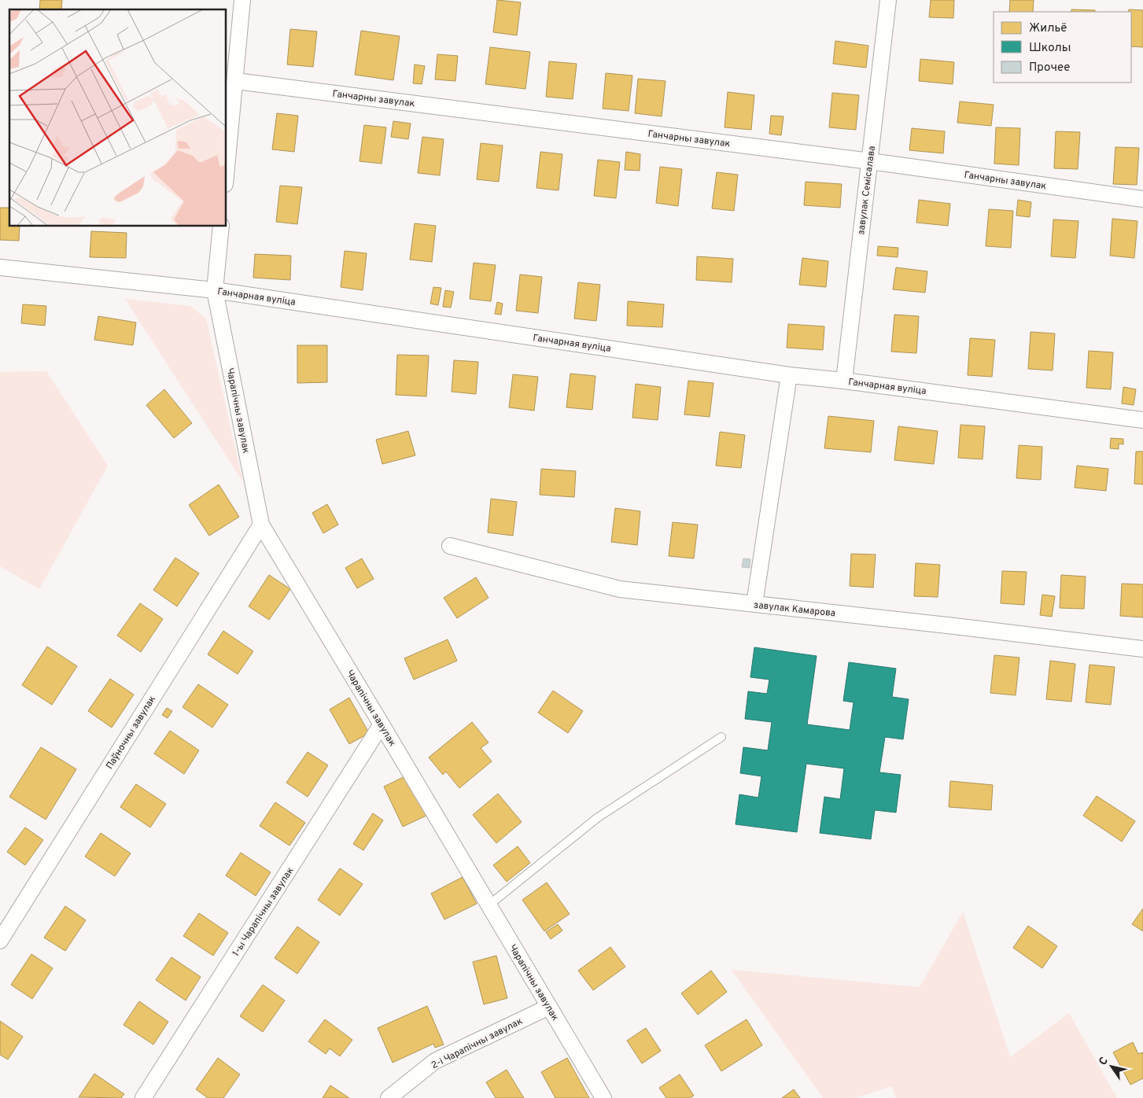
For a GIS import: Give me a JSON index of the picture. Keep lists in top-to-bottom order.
{
  "streets": {
    "street": [
      "Ганчарны завулак",
      "завулак Семісалава",
      "Ганчарная вуліца",
      "Чарапічны завулак",
      "завулак Камарова",
      "Паўночны завулак",
      "1-ы Чарапічны завулак",
      "2-і Чарапічны завулак"
    ]
  },
  "crossings": [
    ["Ганчарны завулак", "завулак Семісалава"],
    ["завулак Семісалава", "Ганчарная вуліца"],
    ["Ганчарная вуліца", "Чарапічны завулак"],
    ["Чарапічны завулак", "Паўночны завулак"],
    ["Чарапічны завулак", "1-ы Чарапічны завулак"],
    ["Чарапічны завулак", "2-і Чарапічны завулак"]
  ],
  "legend": ["Жильё", "Школы", "Прочее"],
  "north": "top left"
}
